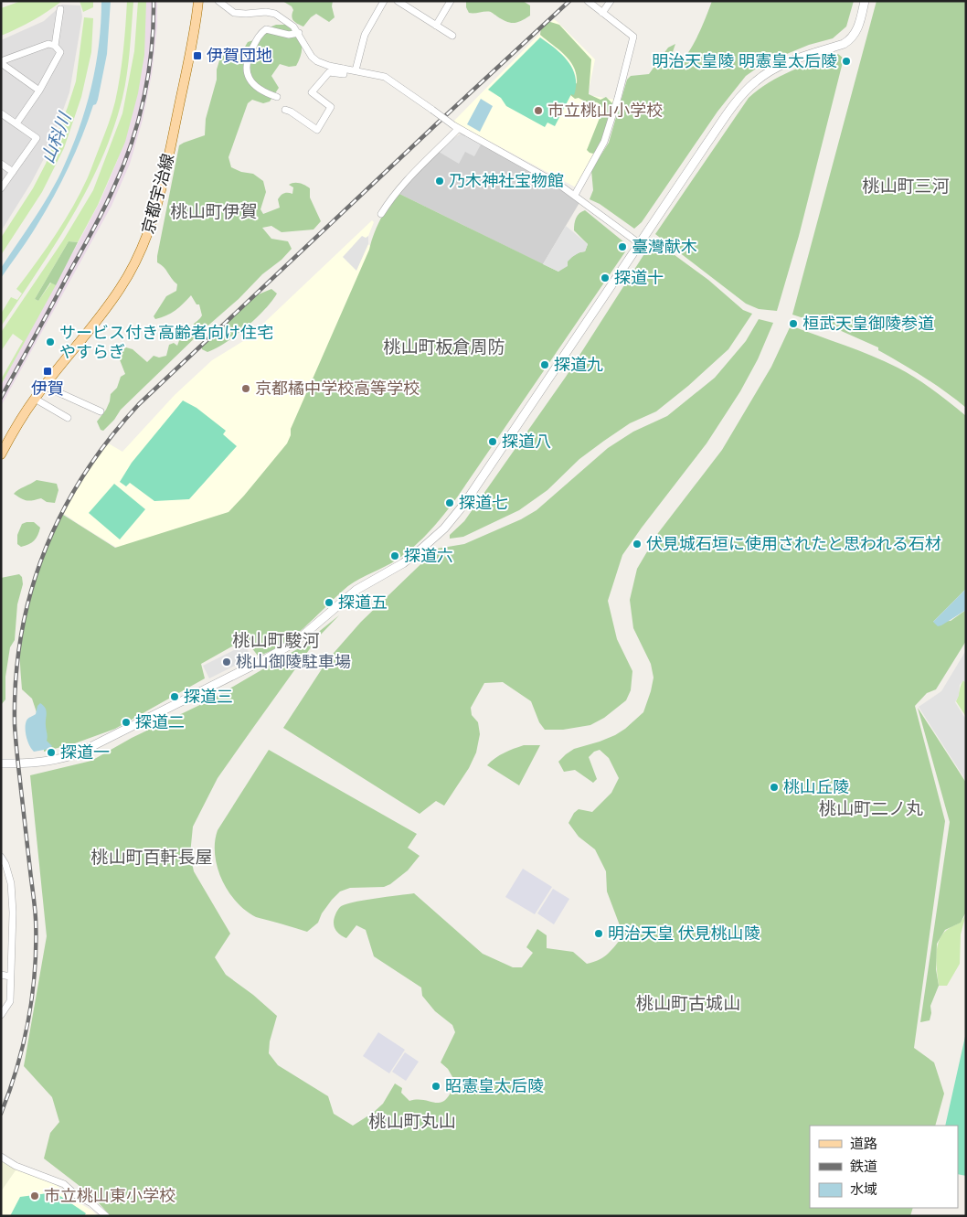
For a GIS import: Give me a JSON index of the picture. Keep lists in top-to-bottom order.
{
  "streets": {
    "main road": ["京都宇治線"]
  },
  "districts": [
    "桃山町三河",
    "桃山町伊賀",
    "桃山町板倉周防",
    "桃山町駿河",
    "桃山町二ノ丸",
    "桃山町百軒長屋",
    "桃山町古城山",
    "桃山町丸山"
  ],
  "water": ["山科川"],
  "places": {
    "transit": ["伊賀団地", "伊賀"],
    "other": [
      "明治天皇陵 明憲皇太后陵",
      "市立桃山小学校",
      "乃木神社宝物館",
      "臺灣献木",
      "探道十",
      "桓武天皇御陵参道",
      "サービス付き高齢者向け住宅 やすらぎ",
      "探道九",
      "京都橘中学校高等学校",
      "探道八",
      "探道七",
      "伏見城石垣に使用されたと思われる石材",
      "探道六",
      "探道五",
      "桃山御陵駐車場",
      "探道三",
      "探道二",
      "探道一",
      "桃山丘陵",
      "明治天皇 伏見桃山陵",
      "昭憲皇太后陵",
      "市立桃山東小学校"
    ]
  },
  "legend": ["道路", "鉄道", "水域"]
}
